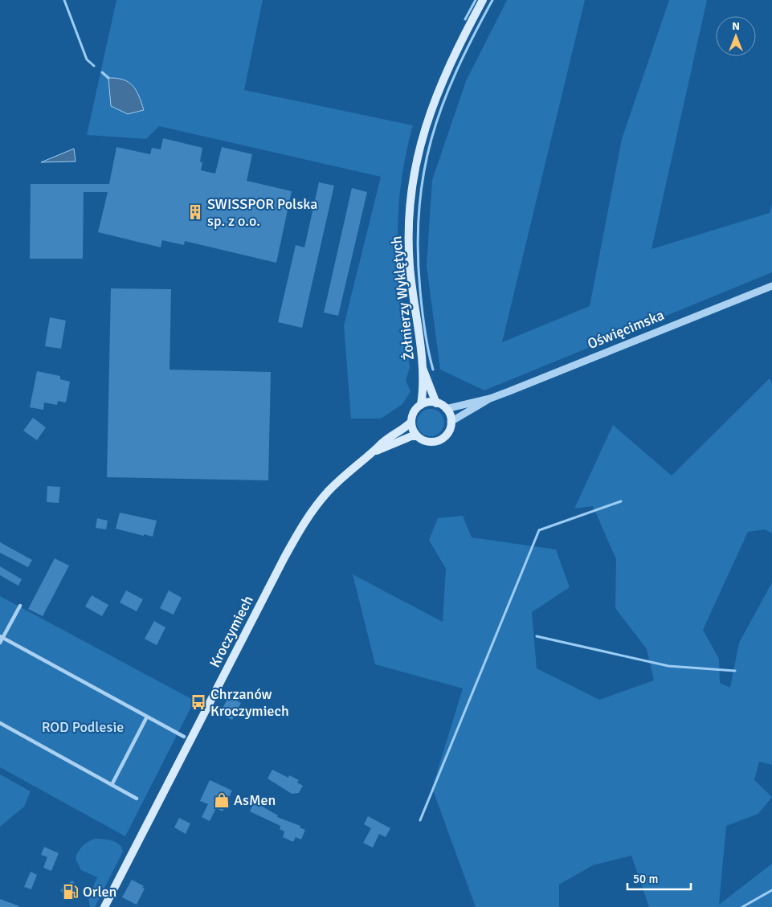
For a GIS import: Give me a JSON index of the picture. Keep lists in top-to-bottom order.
{
  "streets": {
    "main road": ["Żołnierzy Wyklętych", "Kroczymiech"],
    "street": ["Oświęcimska"]
  },
  "crossings": [
    ["Żołnierzy Wyklętych", "Oświęcimska"],
    ["Żołnierzy Wyklętych", "Kroczymiech"],
    ["Oświęcimska", "Kroczymiech"]
  ],
  "parks": ["ROD Podlesie"],
  "places": {
    "building": ["SWISSPOR Polska sp. z o.o."],
    "bus stop": ["Chrzanów Kroczymiech"],
    "shop": ["AsMen"],
    "fuel station": ["Orlen"]
  },
  "scale_bar": "50 m",
  "north": "top"
}
